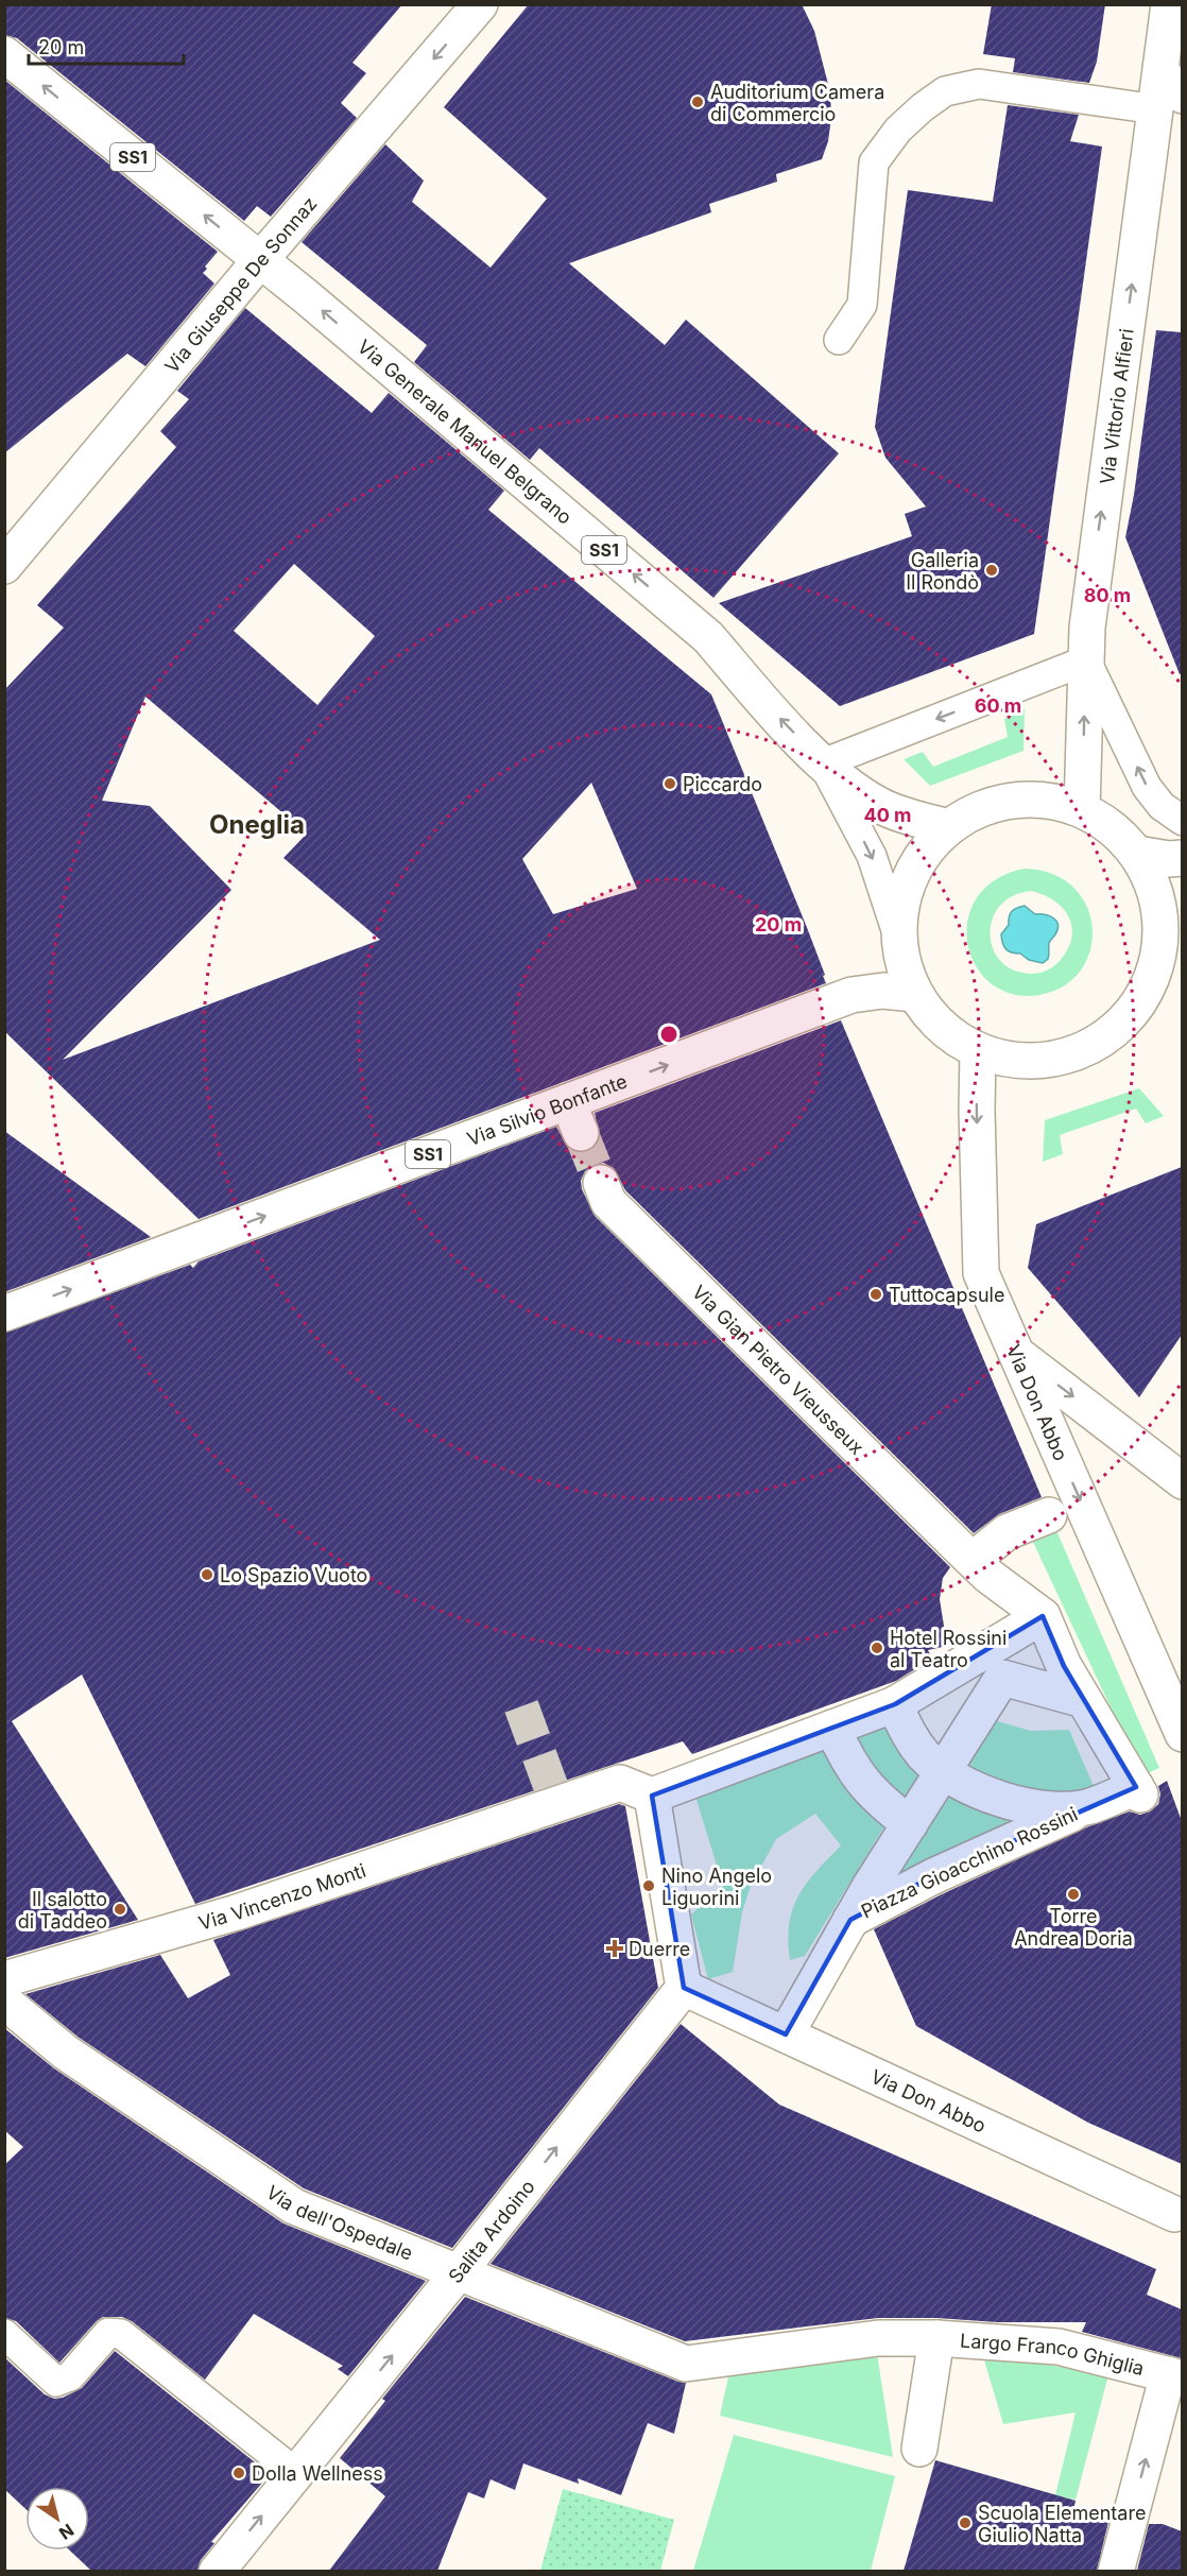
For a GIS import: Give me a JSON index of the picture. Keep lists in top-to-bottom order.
{
  "streets": {
    "street": [
      "SS1",
      "Via Giuseppe De Sonnaz",
      "Via Vittorio Alfieri",
      "Via Generale Manuel Belgrano",
      "Via Silvio Bonfante",
      "Via Gian Pietro Vieusseux",
      "Via Don Abbo",
      "Piazza Gioacchino Rossini",
      "Via Vincenzo Monti",
      "Via dell'Ospedale",
      "Salita Ardoino",
      "Largo Franco Ghiglia"
    ]
  },
  "crossings": [
    ["Via Giuseppe De Sonnaz", "Via Generale Manuel Belgrano"],
    ["Via Don Abbo", "Piazza Gioacchino Rossini"],
    ["Via Don Abbo", "Salita Ardoino"],
    ["Via dell'Ospedale", "Salita Ardoino"],
    ["Via dell'Ospedale", "Largo Franco Ghiglia"]
  ],
  "one_way": [
    "Via Giuseppe De Sonnaz",
    "Via Vittorio Alfieri",
    "Via Generale Manuel Belgrano",
    "Via Silvio Bonfante",
    "Via Don Abbo",
    "Salita Ardoino"
  ],
  "districts": ["Oneglia"],
  "places": {
    "other": [
      "Auditorium Camera di Commercio",
      "Galleria Il Rondò",
      "Piccardo",
      "Tuttocapsule",
      "Lo Spazio Vuoto",
      "Hotel Rossini al Teatro",
      "Nino Angelo Liguorini",
      "Torre Andrea Doria",
      "Il salotto di Taddeo",
      "Dolla Wellness",
      "Scuola Elementare Giulio Natta"
    ],
    "health": ["Duerre"]
  },
  "scale_bar": "20 m",
  "north": "bottom right",
  "rings": [
    "80 m",
    "60 m",
    "40 m",
    "20 m"
  ]
}
